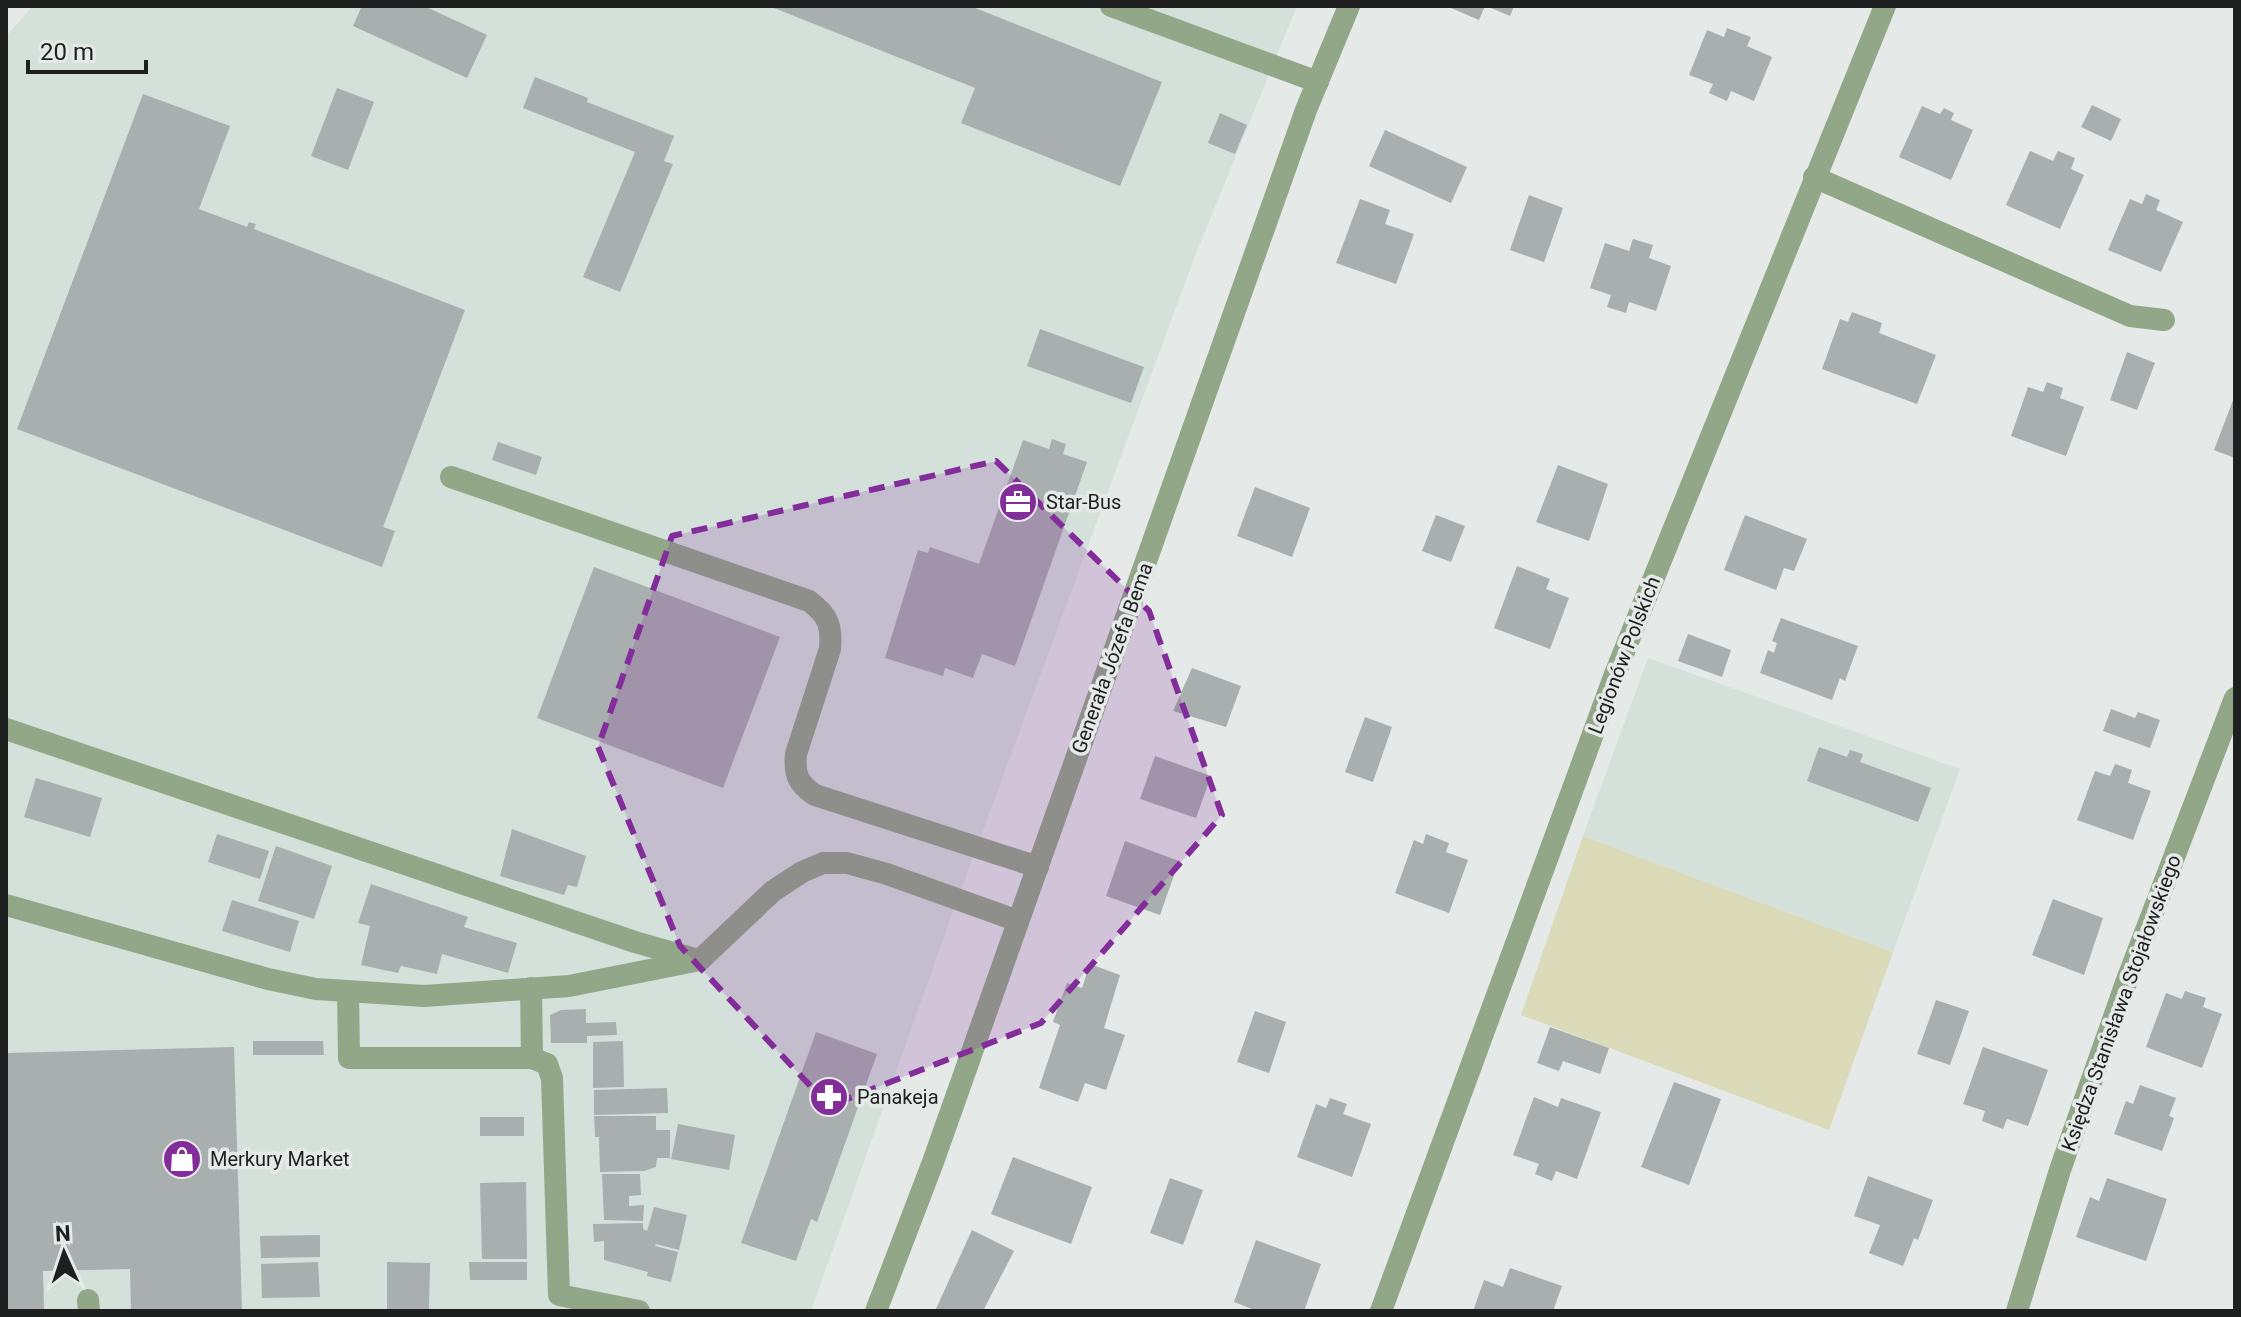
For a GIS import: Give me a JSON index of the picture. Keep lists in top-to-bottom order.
{
  "streets": {
    "street": ["Legionów Polskich", "Generała Józefa Bema", "Księdza Stanisława Stojałowskiego"]
  },
  "places": {
    "office": ["Star-Bus"],
    "pharmacy": ["Panakeja"],
    "shop": ["Merkury Market"]
  },
  "scale_bar": "20 m",
  "north": "top"
}
